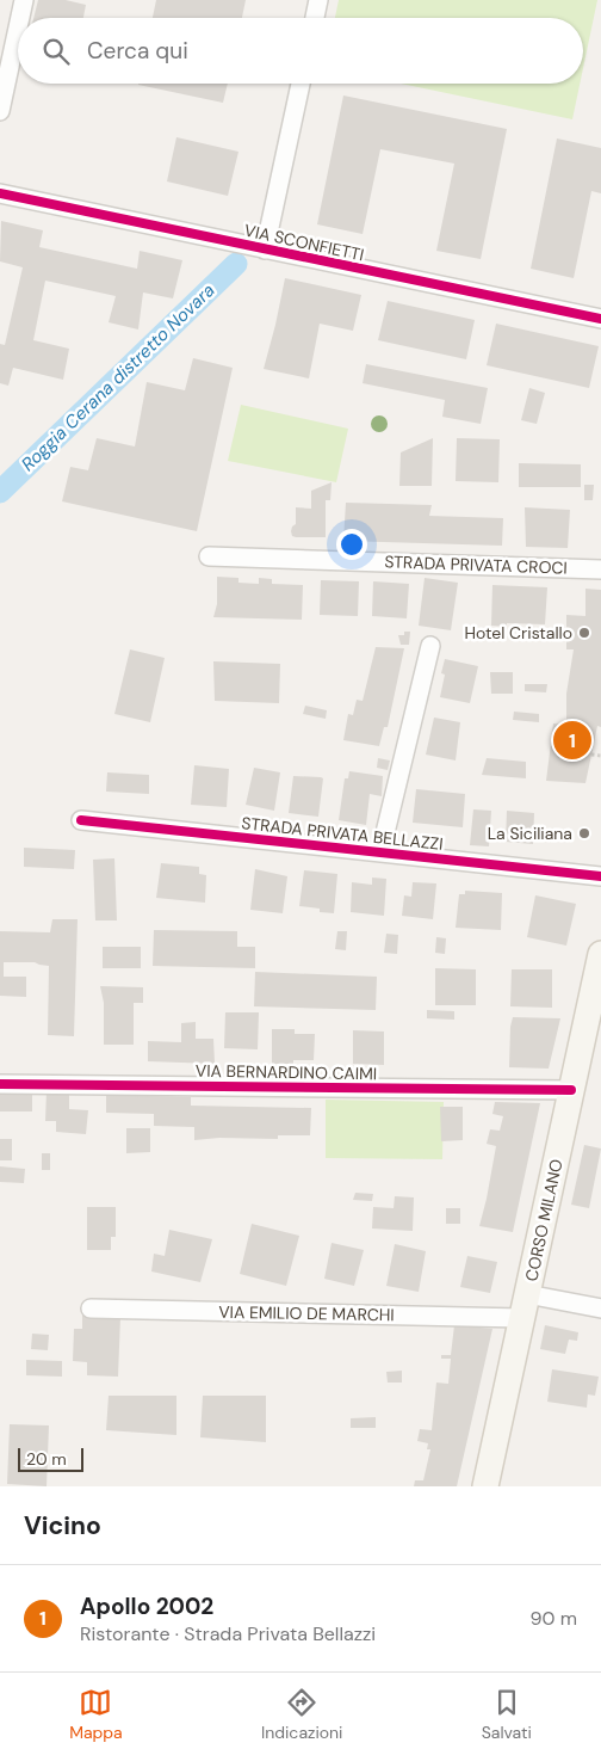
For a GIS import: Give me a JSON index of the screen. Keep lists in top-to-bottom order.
{
  "streets": {
    "main road": ["CORSO MILANO"],
    "street": [
      "VIA SCONFIETTI",
      "STRADA PRIVATA CROCI",
      "STRADA PRIVATA BELLAZZI",
      "VIA BERNARDINO CAIMI",
      "VIA EMILIO DE MARCHI"
    ]
  },
  "crossings": [
    ["VIA BERNARDINO CAIMI", "CORSO MILANO"],
    ["CORSO MILANO", "VIA EMILIO DE MARCHI"]
  ],
  "water": ["Roggia Cerana distretto Novara"],
  "places": ["Hotel Cristallo", "La Siciliana"],
  "scale_bar": "20 m",
  "page": {
    "search": "Cerca qui",
    "pins": "1",
    "scale": "20 m",
    "heading": "Vicino",
    "list": [
      {
        "mark": "1",
        "name": "Apollo 2002",
        "note": "Ristorante · Strada Privata Bellazzi",
        "value": "90 m"
      }
    ],
    "nav": ["Mappa", "Indicazioni", "Salvati"]
  }
}
